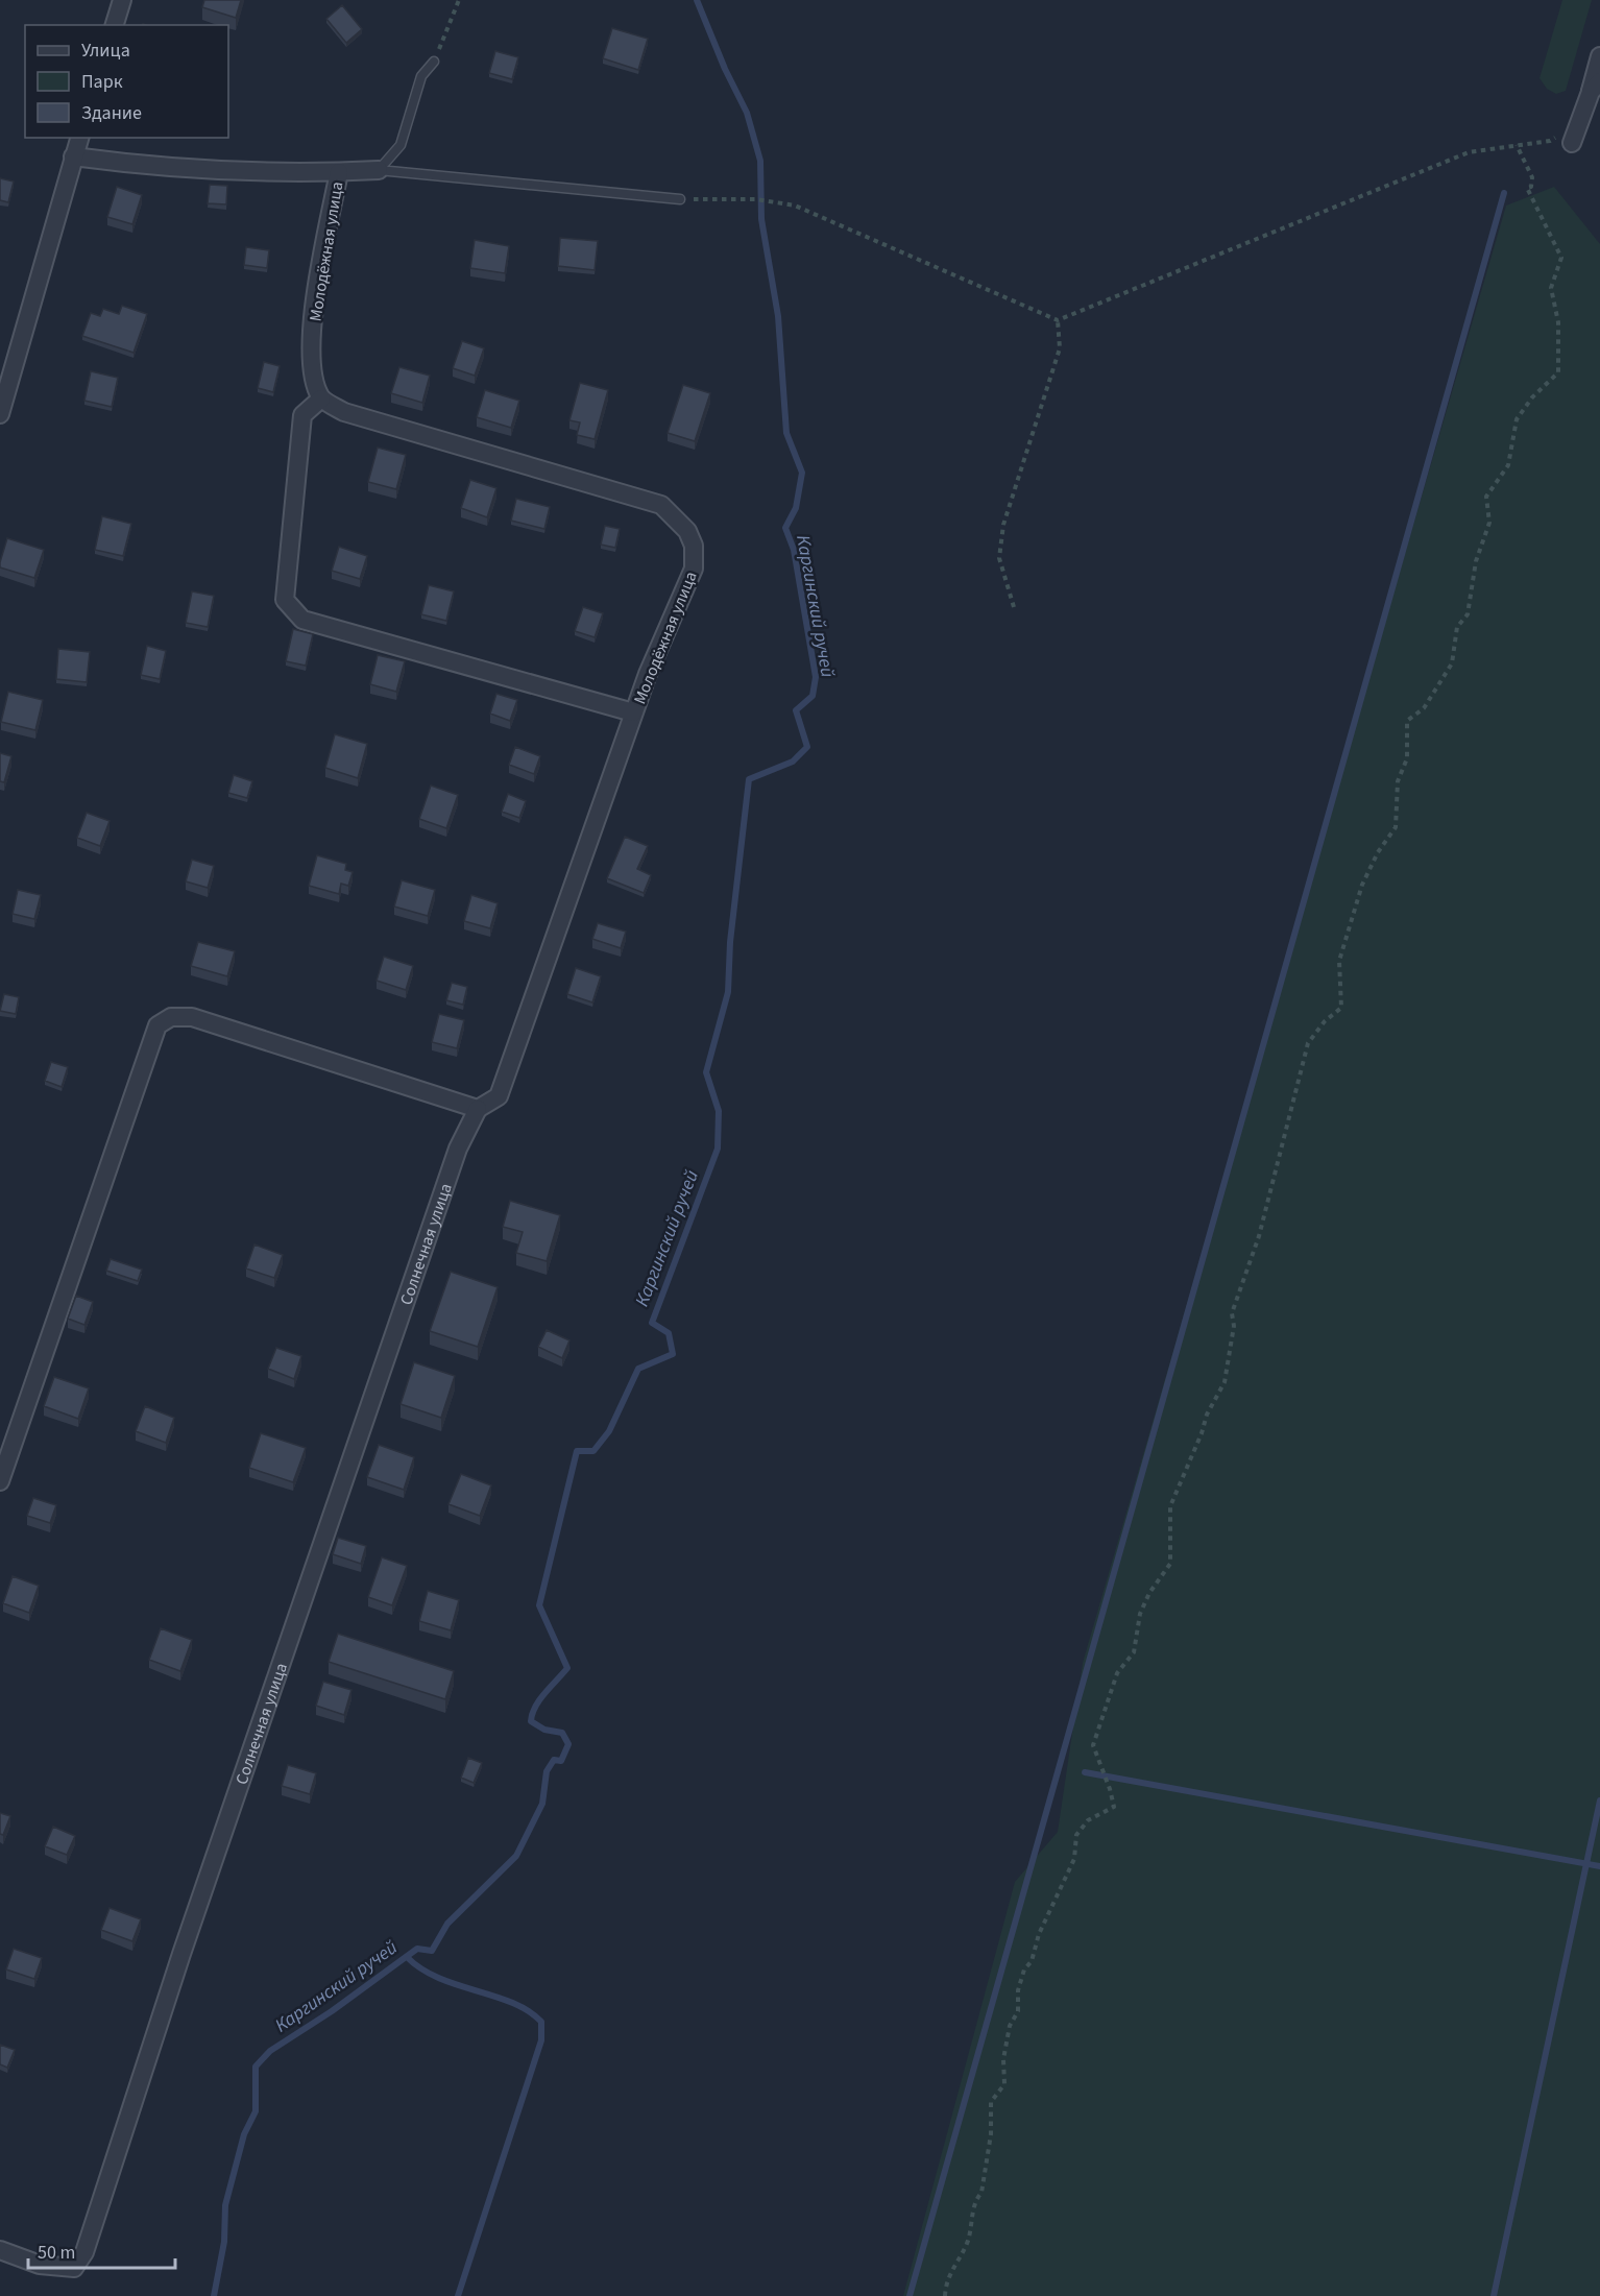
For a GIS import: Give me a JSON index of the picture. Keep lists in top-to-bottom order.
{
  "streets": {
    "street": ["Молодёжная улица", "Солнечная улица"]
  },
  "crossings": [
    ["Молодёжная улица", "Солнечная улица"]
  ],
  "water": ["Каргинский ручей"],
  "legend": ["Улица", "Парк", "Здание"],
  "scale_bar": "50 m"
}
